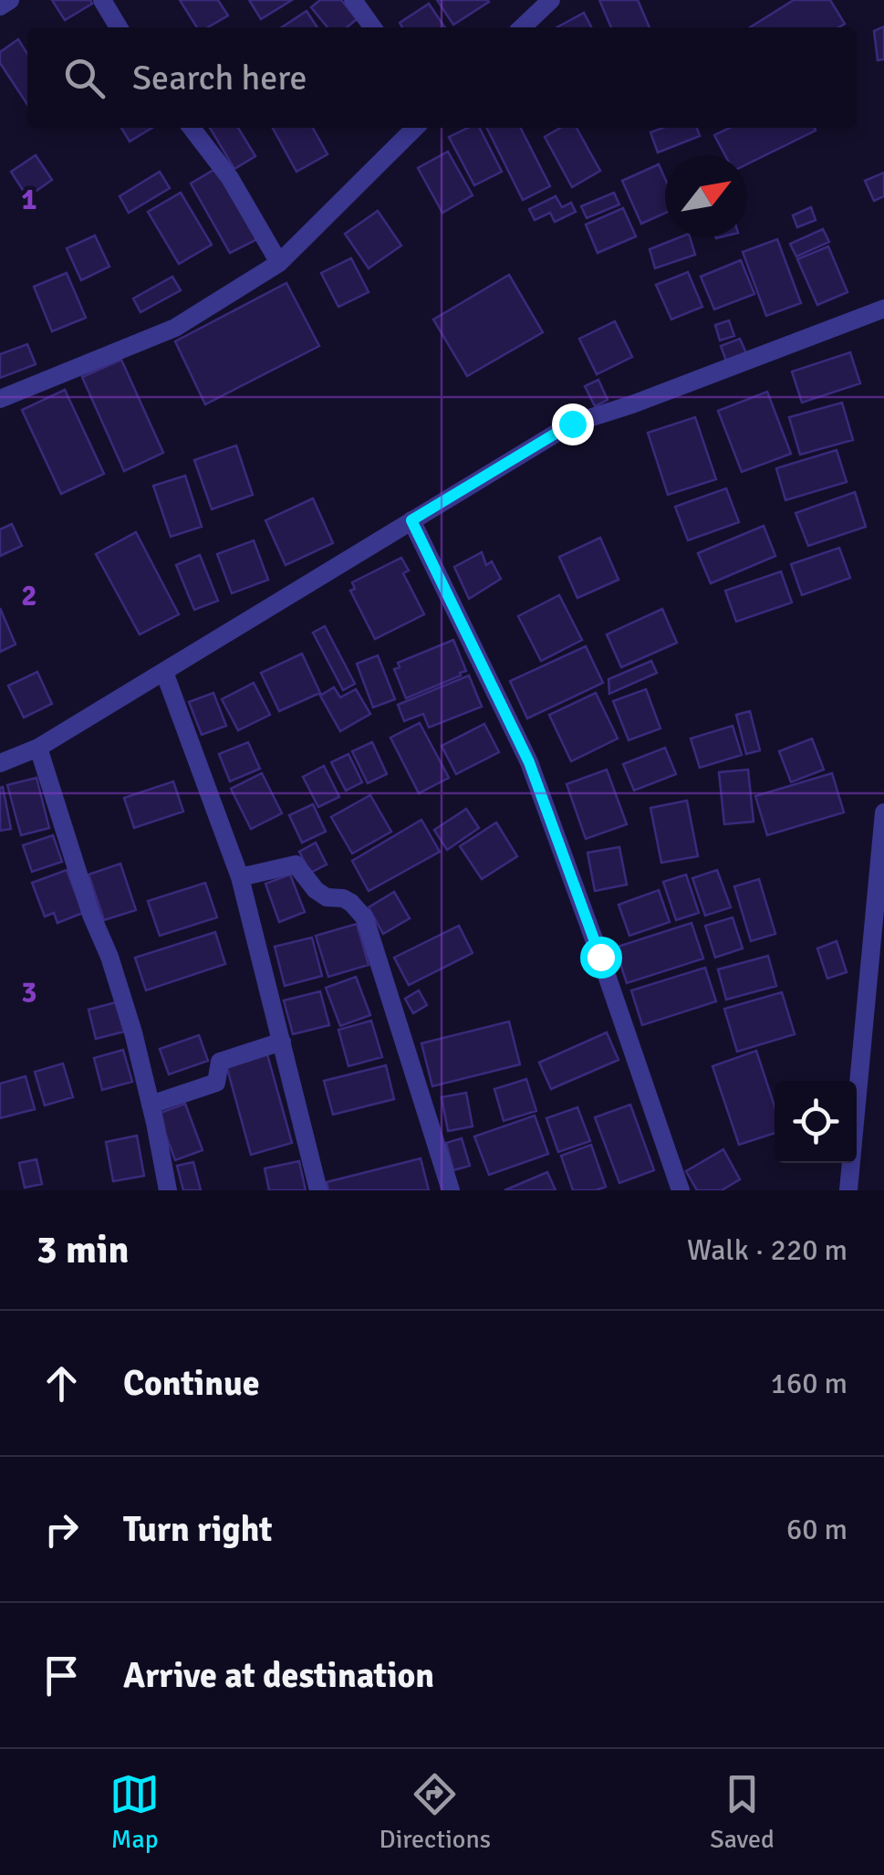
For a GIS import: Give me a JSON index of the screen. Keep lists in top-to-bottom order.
{
  "north": "top right",
  "page": {
    "search": "Search here",
    "heading": ["3 min", "Walk · 220 m"],
    "list": [
      ["Continue", "160 m"],
      ["Turn right", "60 m"],
      "Arrive at destination"
    ],
    "nav": ["Map", "Directions", "Saved"]
  },
  "grid": {
    "rows": ["1", "2", "3"]
  }
}
